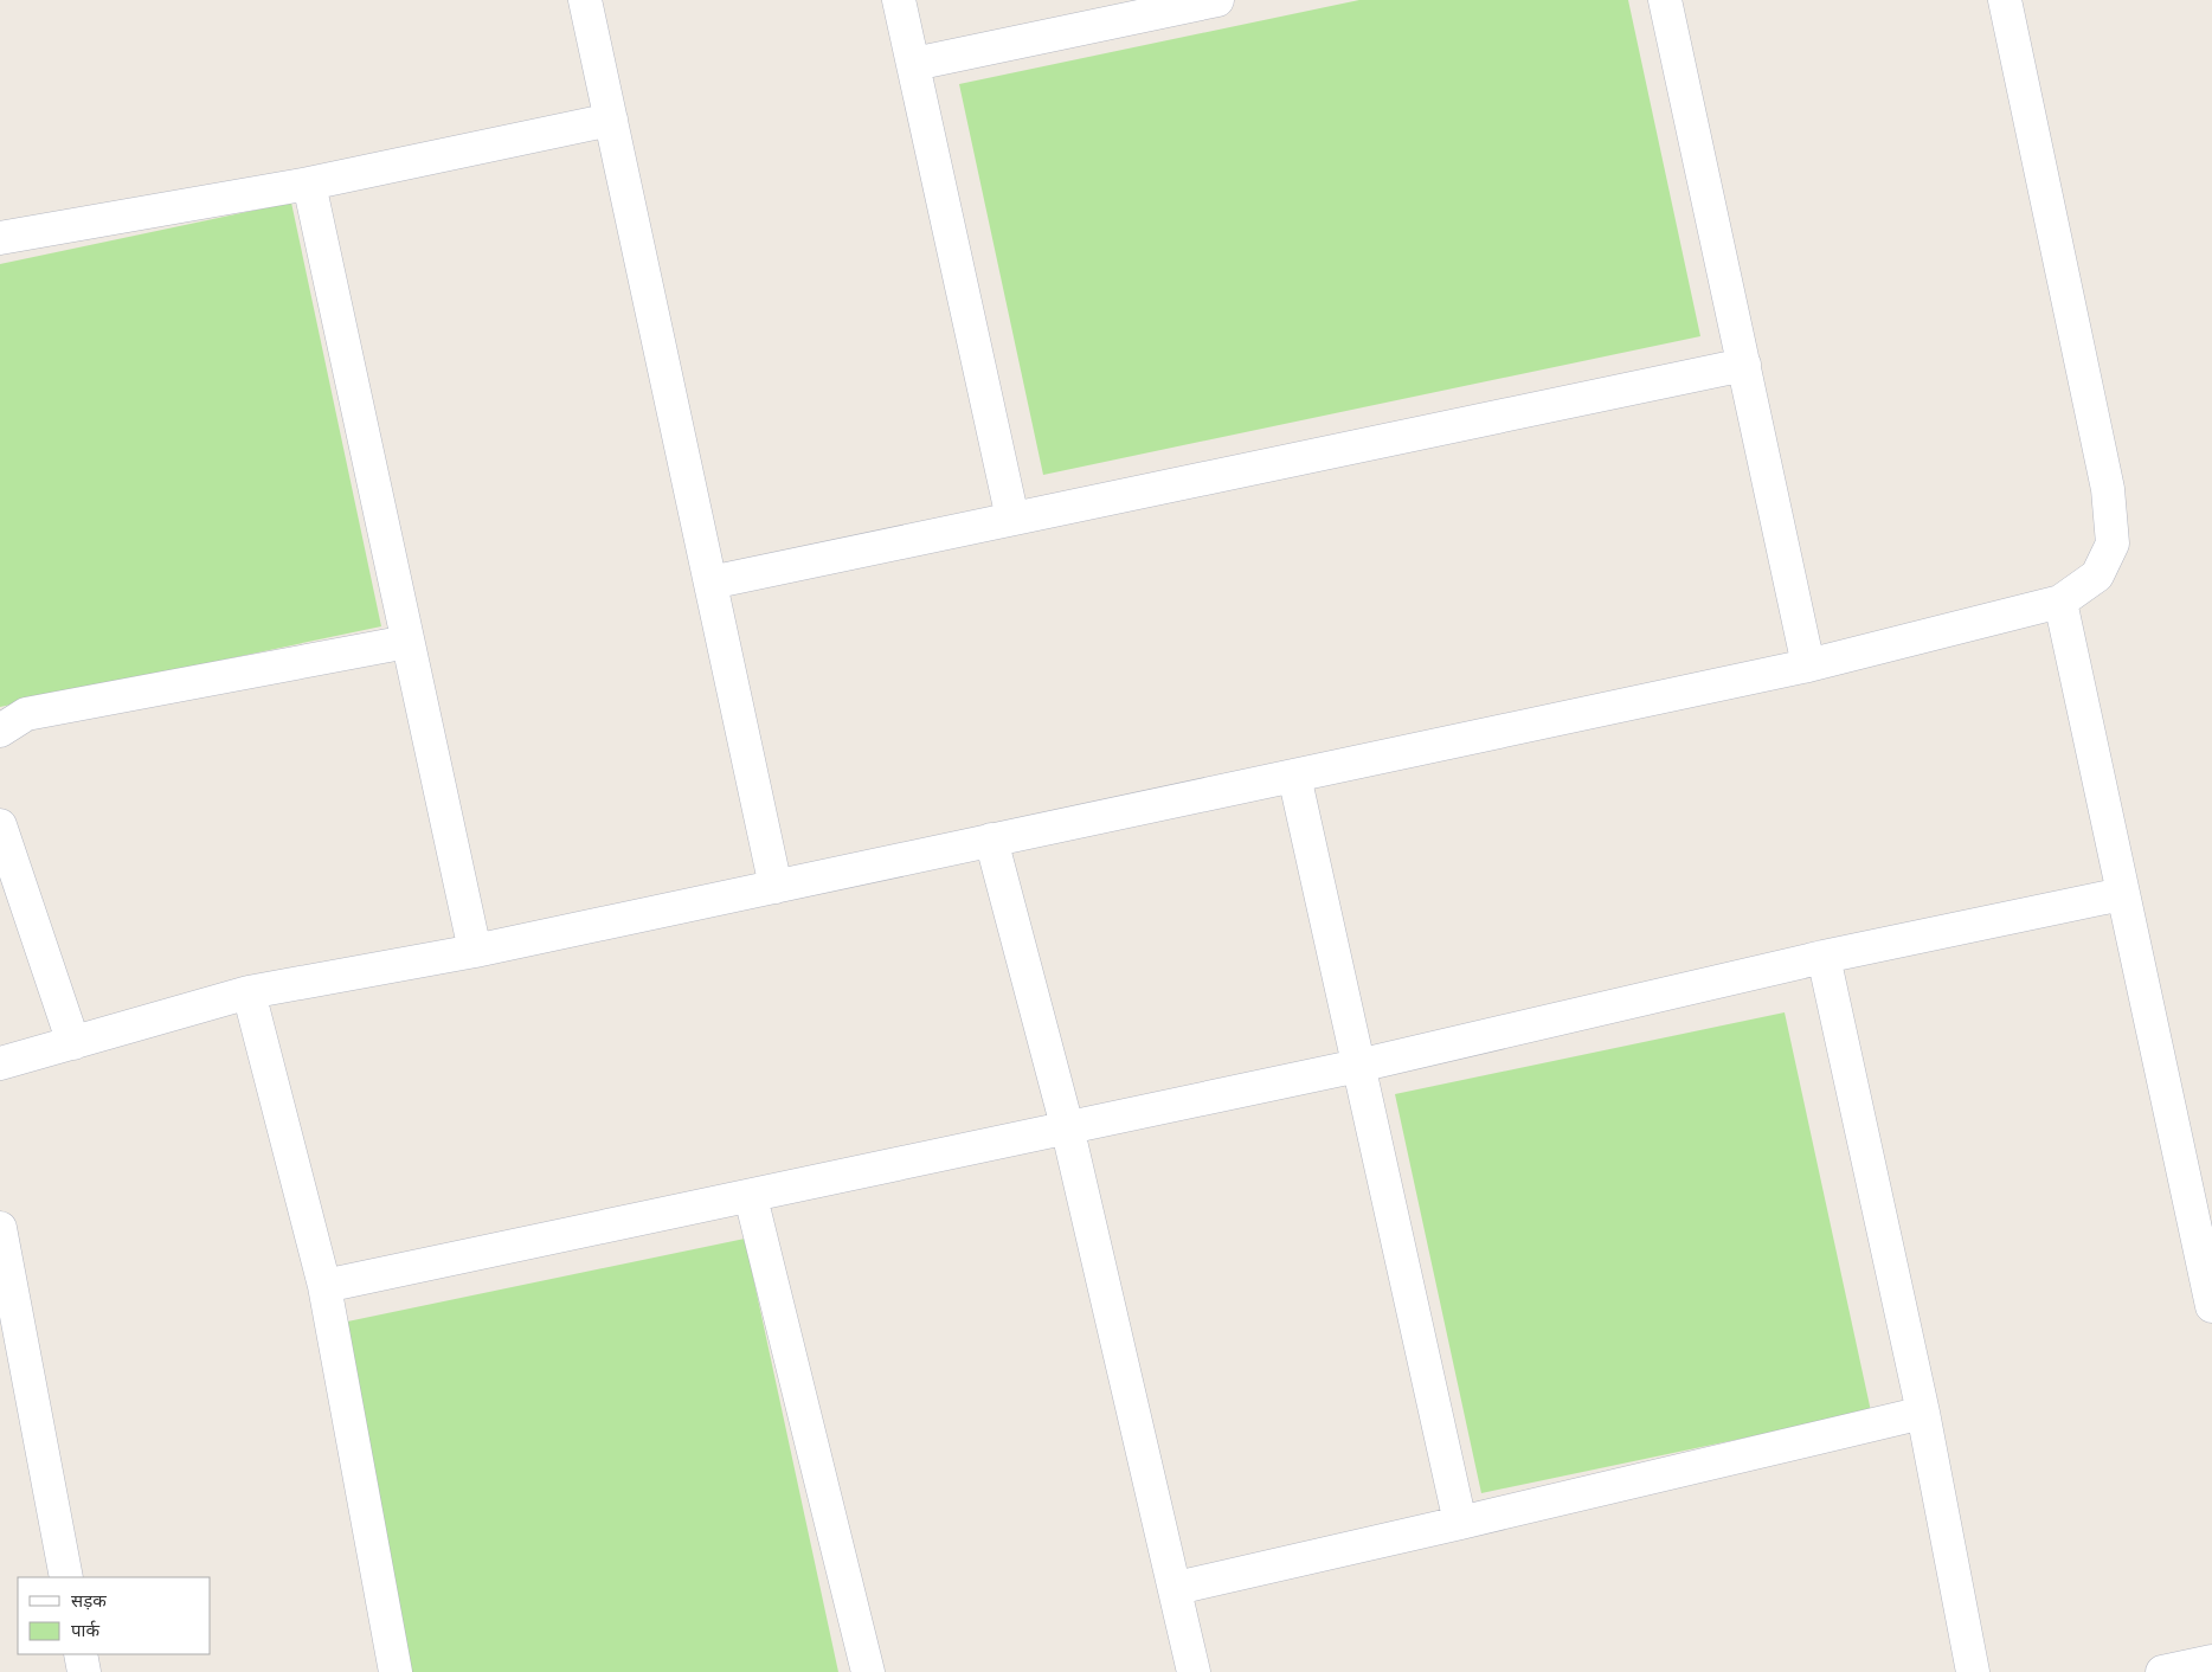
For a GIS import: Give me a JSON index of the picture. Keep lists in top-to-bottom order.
{
  "legend": ["सड़क", "पार्क"]
}
